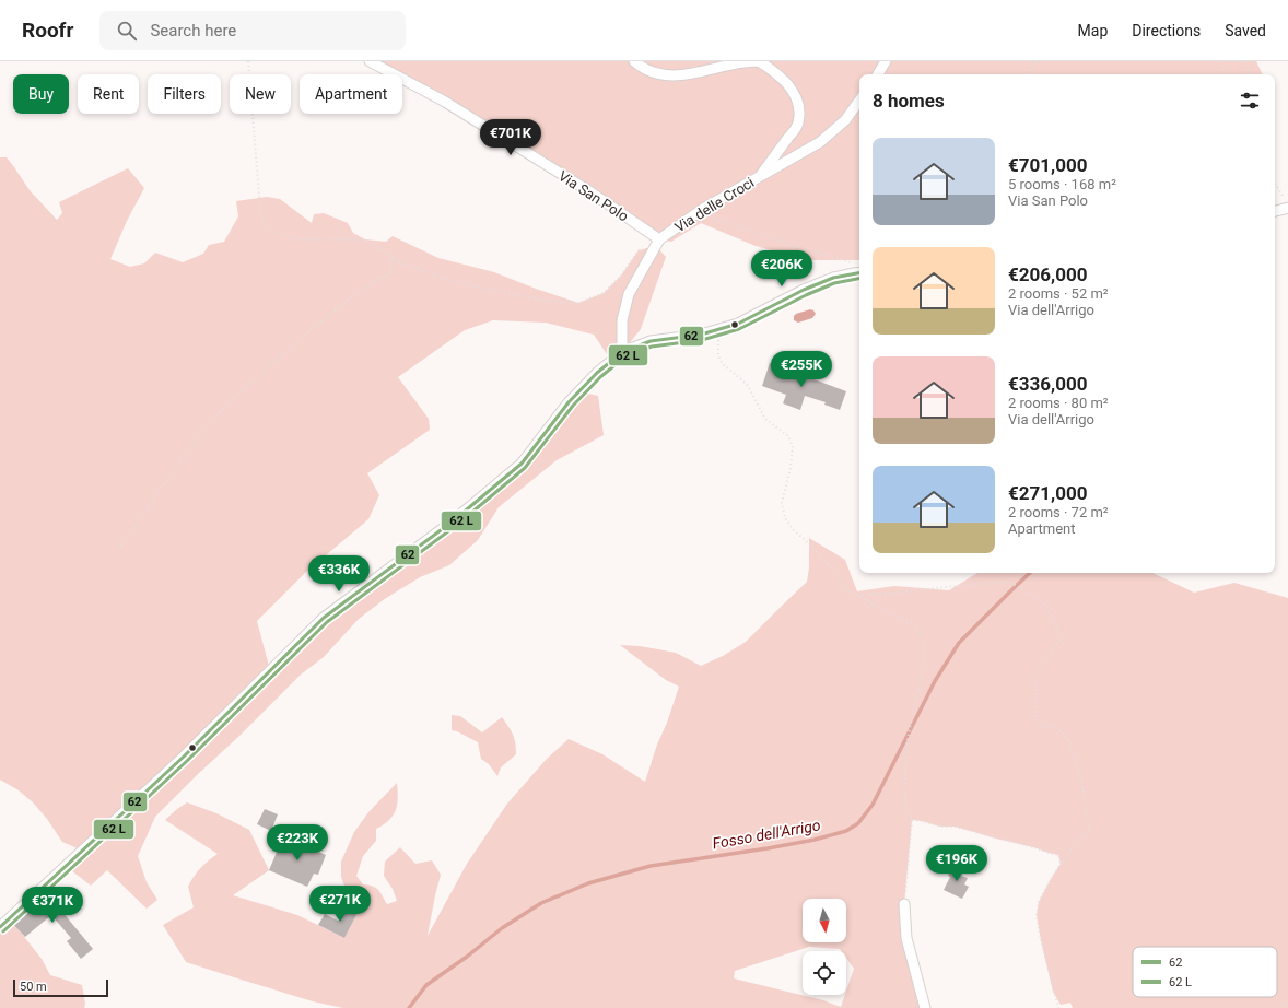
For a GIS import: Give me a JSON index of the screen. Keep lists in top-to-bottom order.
{
  "streets": {
    "street": ["Via San Polo", "Via delle Croci"]
  },
  "crossings": [
    ["Via San Polo", "Via delle Croci"]
  ],
  "water": ["Fosso dell'Arrigo"],
  "lines": ["transit line 62"],
  "legend": ["62", "62 L"],
  "scale_bar": "50 m",
  "north": "bottom",
  "page": {
    "header": "Roofr",
    "search": "Search here",
    "nav": ["Map", "Directions", "Saved"],
    "chip": [
      "Buy",
      "Rent",
      "Filters",
      "New",
      "Apartment"
    ],
    "heading": "8 homes",
    "price": [
      "€701K",
      "€206K",
      "€255K",
      "€336K",
      "€223K",
      "€196K",
      "€271K",
      "€371K"
    ],
    "list": [
      {
        "name": "€701,000",
        "note": "5 rooms · 168 m² · Via San Polo"
      },
      {
        "name": "€206,000",
        "note": "2 rooms · 52 m² · Via dell'Arrigo"
      },
      {
        "name": "€336,000",
        "note": "2 rooms · 80 m² · Via dell'Arrigo"
      },
      {
        "name": "€271,000",
        "note": "2 rooms · 72 m² · Apartment"
      }
    ],
    "scale": "50 m"
  }
}
